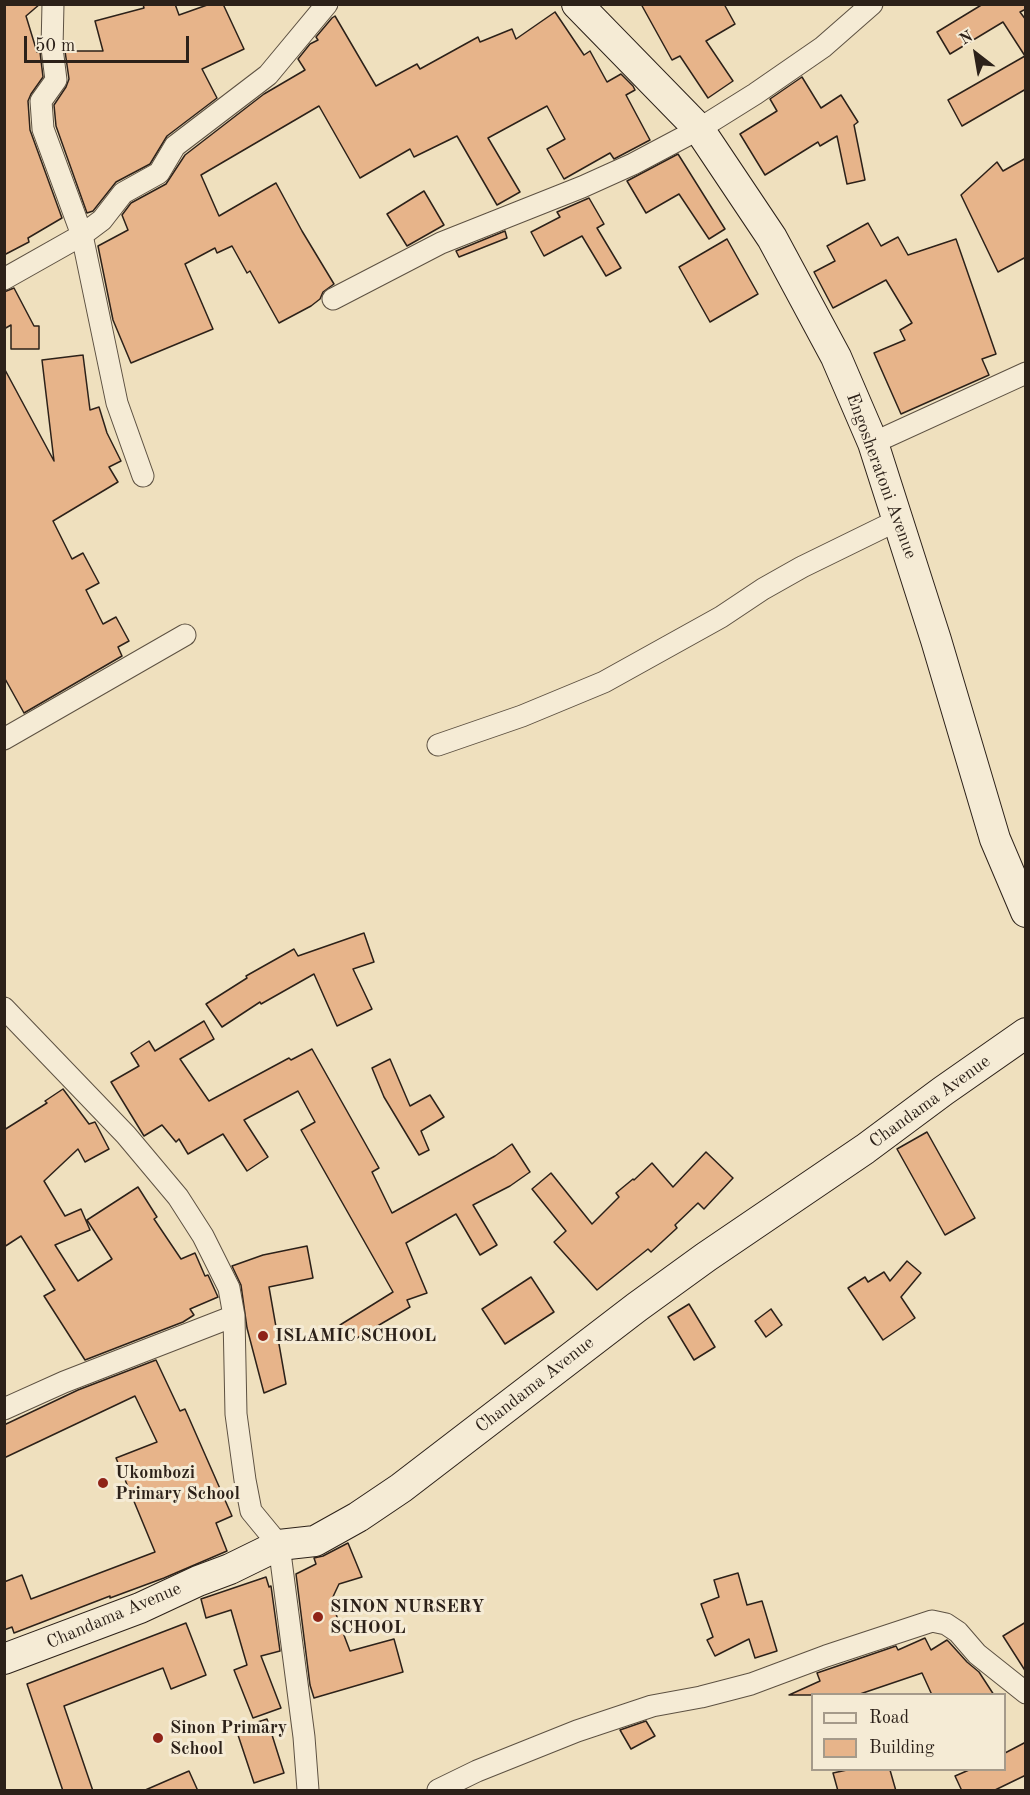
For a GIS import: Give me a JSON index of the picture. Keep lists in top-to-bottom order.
{
  "streets": {
    "street": ["Engosheratoni Avenue", "Chandama Avenue"]
  },
  "places": [
    "ISLAMIC SCHOOL",
    "Ukombozi Primary School",
    "SINON NURSERY SCHOOL",
    "Sinon Primary School"
  ],
  "legend": ["Road", "Building"],
  "scale_bar": "50 m",
  "north": "top left"
}
